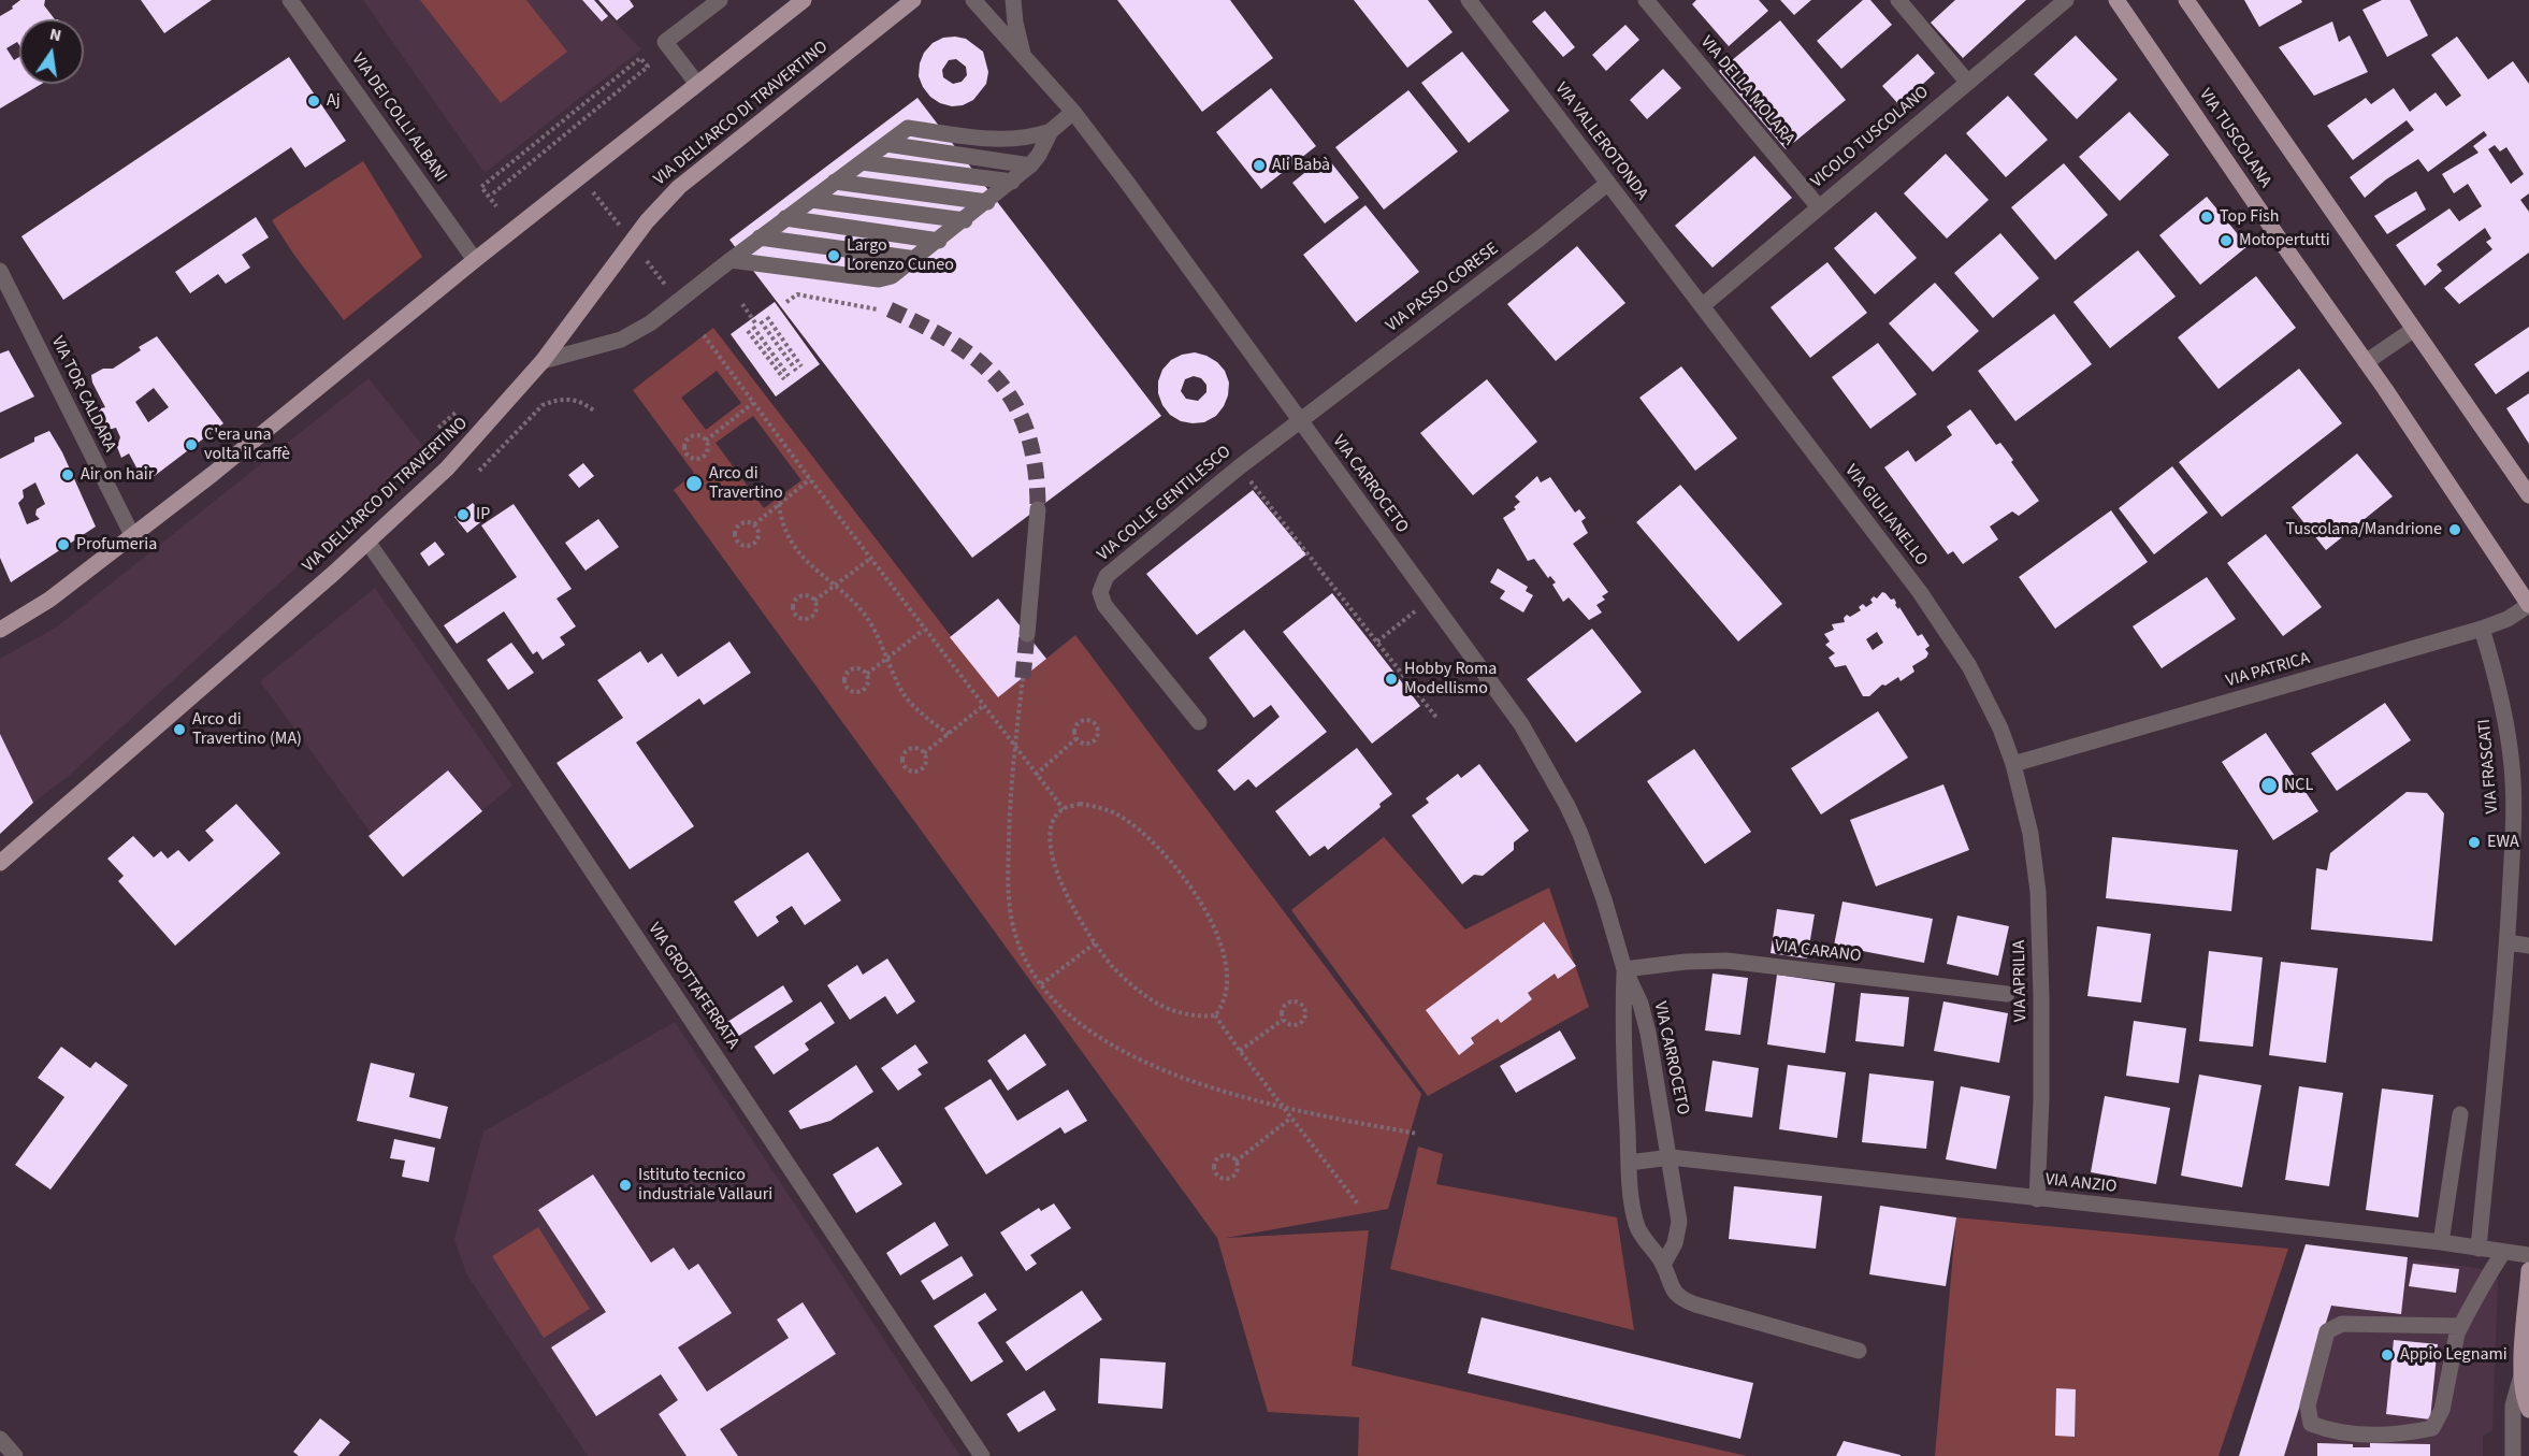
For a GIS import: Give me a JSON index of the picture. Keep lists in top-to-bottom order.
{
  "streets": {
    "main road": ["VIA DELL'ARCO DI TRAVERTINO", "VIA TUSCOLANA"],
    "street": [
      "VIA DELLA MOLARA",
      "VIA DEI COLLI ALBANI",
      "VICOLO TUSCOLANO",
      "VIA VALLEROTONDA",
      "VIA PASSO CORESE",
      "VIA TOR CALDARA",
      "VIA CARROCETO",
      "VIA COLLE GENTILESCO",
      "VIA GIULIANELLO",
      "VIA PATRICA",
      "VIA FRASCATI",
      "VIA CARANO",
      "VIA APRILIA",
      "VIA GROTTAFERRATA",
      "VIA ANZIO"
    ]
  },
  "crossings": [
    ["VIA DELLA MOLARA", "VICOLO TUSCOLANO"],
    ["VIA DELL'ARCO DI TRAVERTINO", "VIA GROTTAFERRATA"],
    ["VICOLO TUSCOLANO", "VIA VALLEROTONDA"],
    ["VICOLO TUSCOLANO", "VIA GIULIANELLO"],
    ["VIA TUSCOLANA", "VIA PATRICA"],
    ["VIA VALLEROTONDA", "VIA PASSO CORESE"],
    ["VIA VALLEROTONDA", "VIA GIULIANELLO"],
    ["VIA PASSO CORESE", "VIA CARROCETO"],
    ["VIA PASSO CORESE", "VIA COLLE GENTILESCO"],
    ["VIA CARROCETO", "VIA COLLE GENTILESCO"],
    ["VIA CARROCETO", "VIA CARANO"],
    ["VIA CARROCETO", "VIA ANZIO"],
    ["VIA GIULIANELLO", "VIA PATRICA"],
    ["VIA GIULIANELLO", "VIA APRILIA"],
    ["VIA PATRICA", "VIA FRASCATI"],
    ["VIA PATRICA", "VIA APRILIA"],
    ["VIA FRASCATI", "VIA ANZIO"],
    ["VIA APRILIA", "VIA ANZIO"]
  ],
  "places": [
    "Aj",
    "Ali Babà",
    "Top Fish",
    "Motopertutti",
    "Largo Lorenzo Cuneo",
    "C'era una volta il caffè",
    "Air on hair",
    "Arco di Travertino",
    "IP",
    "Tuscolana/Mandrione",
    "Profumeria",
    "Hobby Roma Modellismo",
    "Arco di Travertino (MA)",
    "NCL",
    "EWA",
    "Istituto tecnico industriale Vallauri",
    "Appio Legnami"
  ],
  "north": "top"
}
